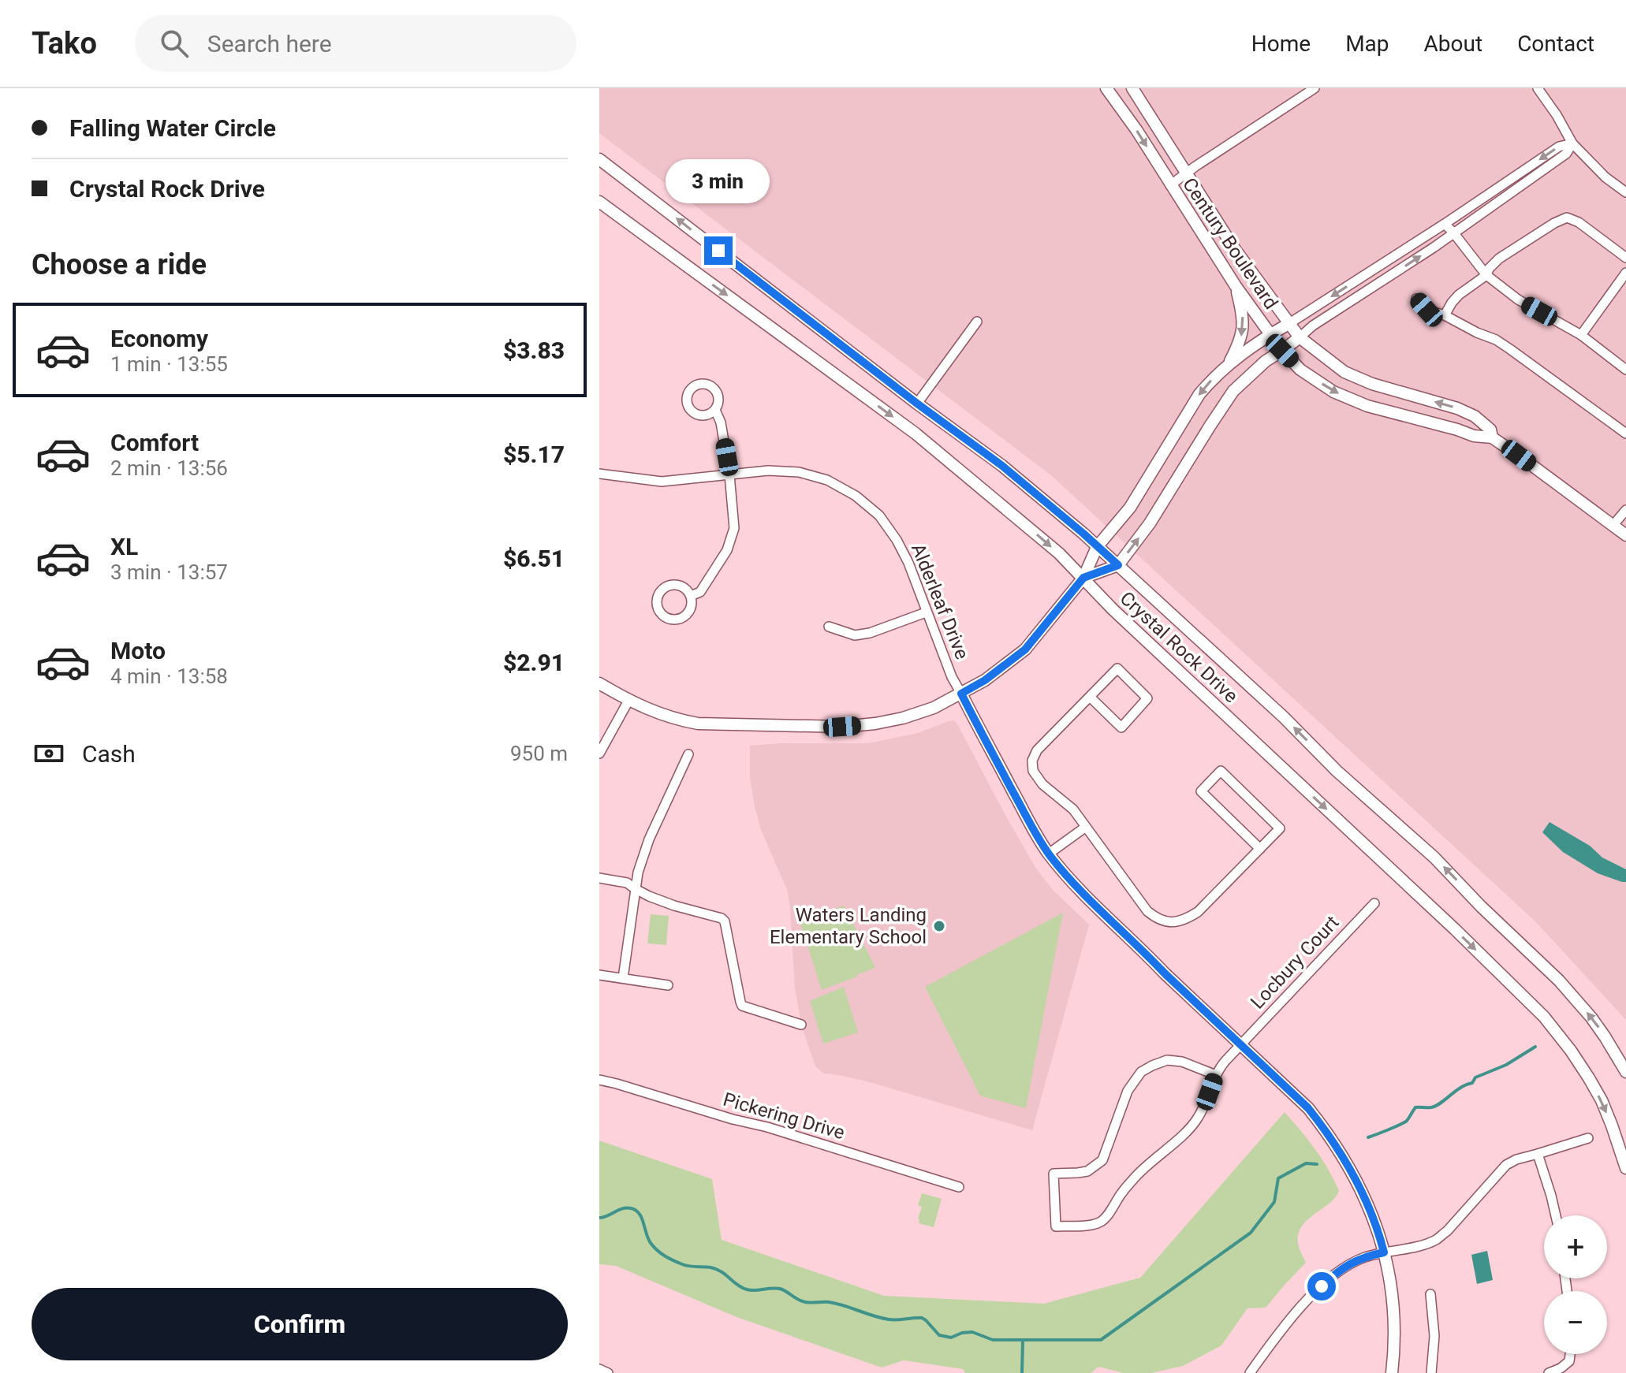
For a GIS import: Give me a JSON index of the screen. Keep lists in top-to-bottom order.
{
  "streets": {
    "street": [
      "Century Boulevard",
      "Alderleaf Drive",
      "Crystal Rock Drive",
      "Locbury Court",
      "Pickering Drive"
    ]
  },
  "places": ["Waters Landing Elementary School"],
  "page": {
    "header": "Tako",
    "search": "Search here",
    "nav": [
      "Home",
      "Map",
      "About",
      "Contact"
    ],
    "banner": ["Falling Water Circle", "Crystal Rock Drive"],
    "bubble": "3 min",
    "heading": "Choose a ride",
    "list": [
      {
        "name": "Economy",
        "note": "1 min · 13:55",
        "value": "$3.83"
      },
      {
        "name": "Comfort",
        "note": "2 min · 13:56",
        "value": "$5.17"
      },
      {
        "name": "XL",
        "note": "3 min · 13:57",
        "value": "$6.51"
      },
      {
        "name": "Moto",
        "note": "4 min · 13:58",
        "value": "$2.91"
      }
    ],
    "pay": ["Cash", "950 m"],
    "map_buttons": ["+", "−"],
    "buttons": "Confirm"
  }
}
